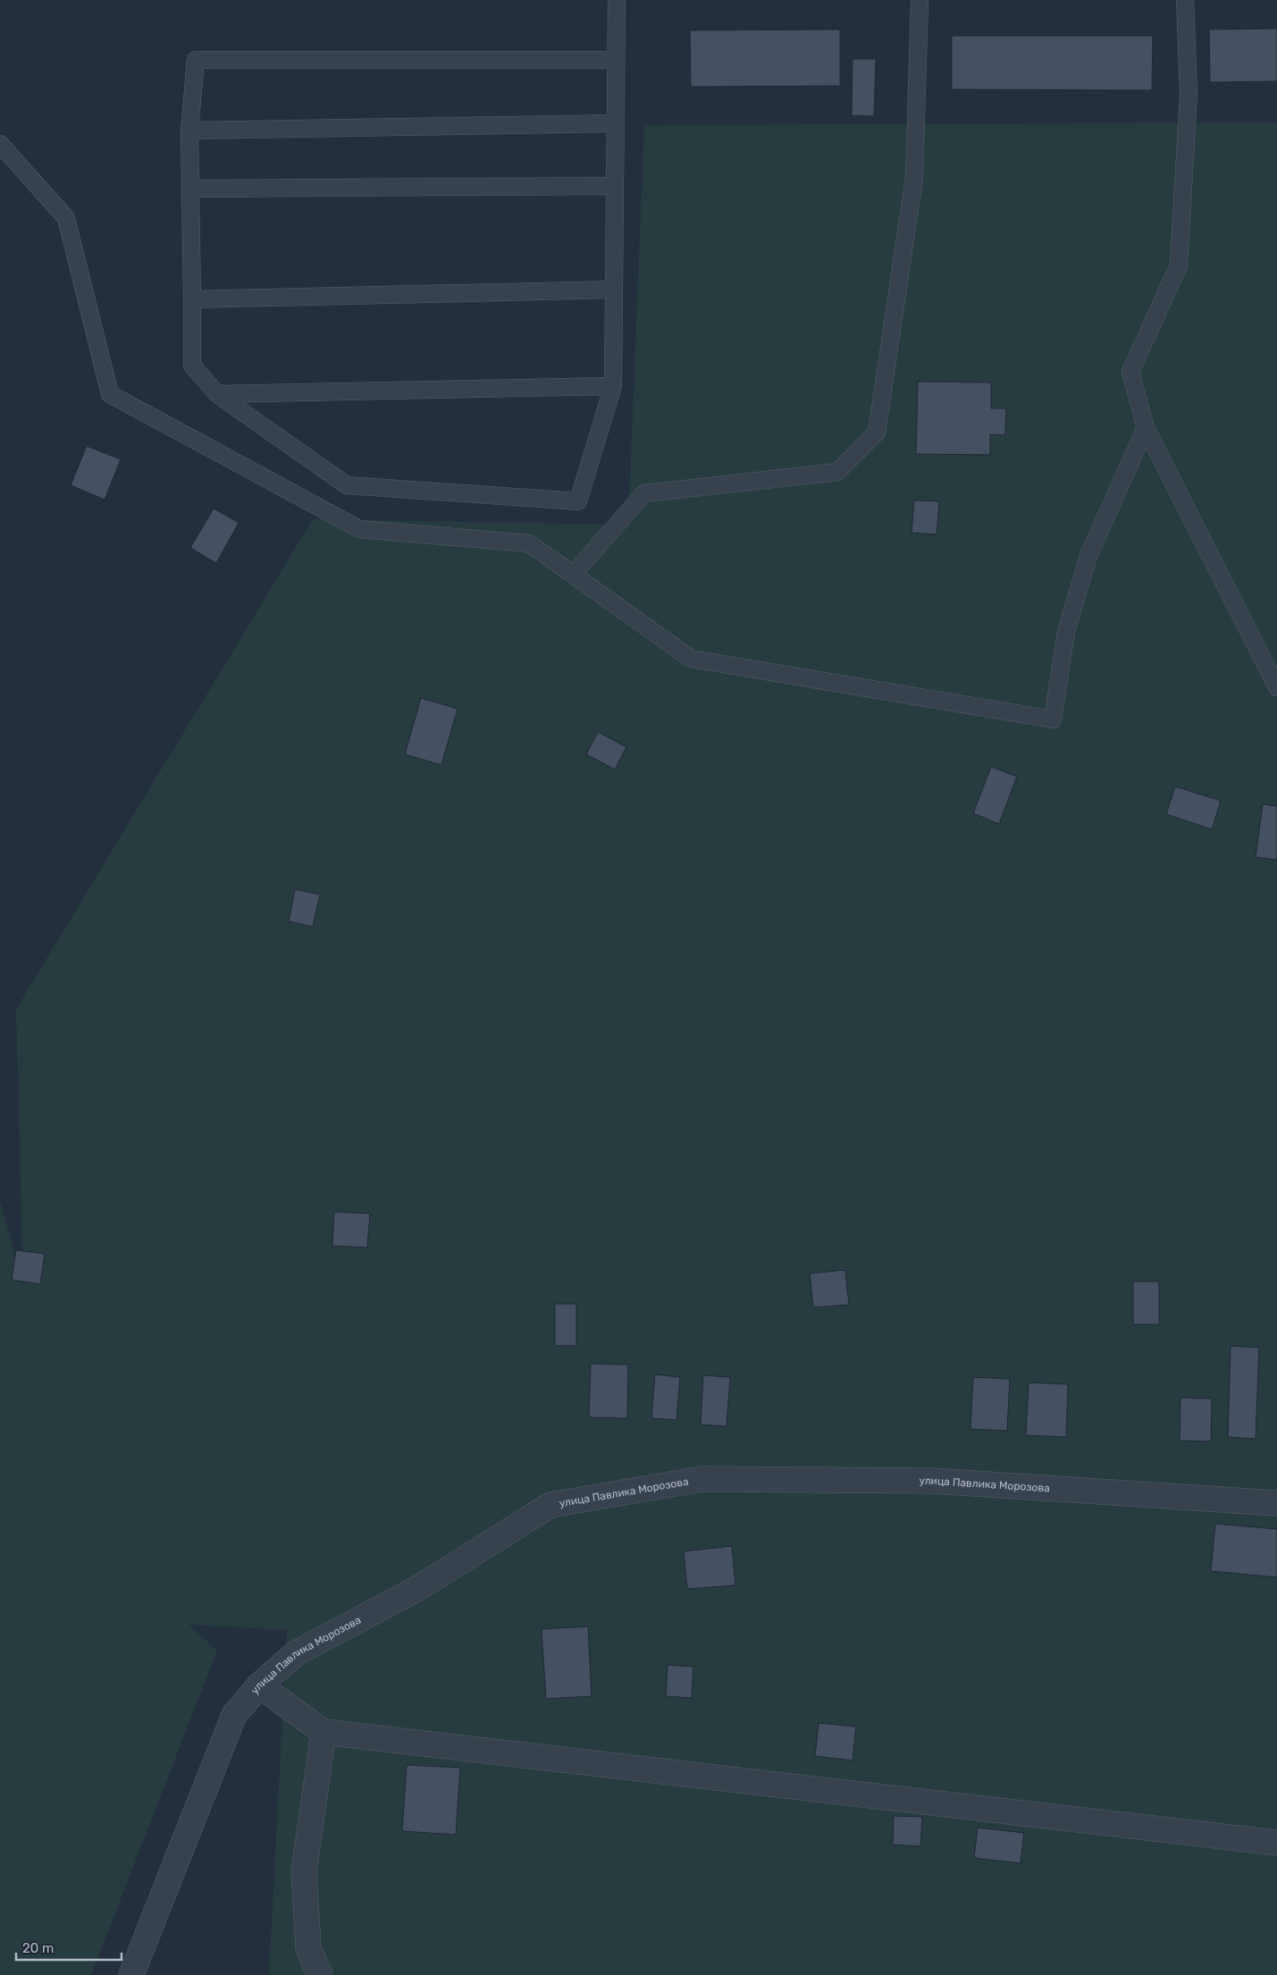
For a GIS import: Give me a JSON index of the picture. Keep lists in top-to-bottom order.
{
  "streets": {
    "street": ["улица Павлика Морозова"]
  },
  "scale_bar": "20 m"
}
